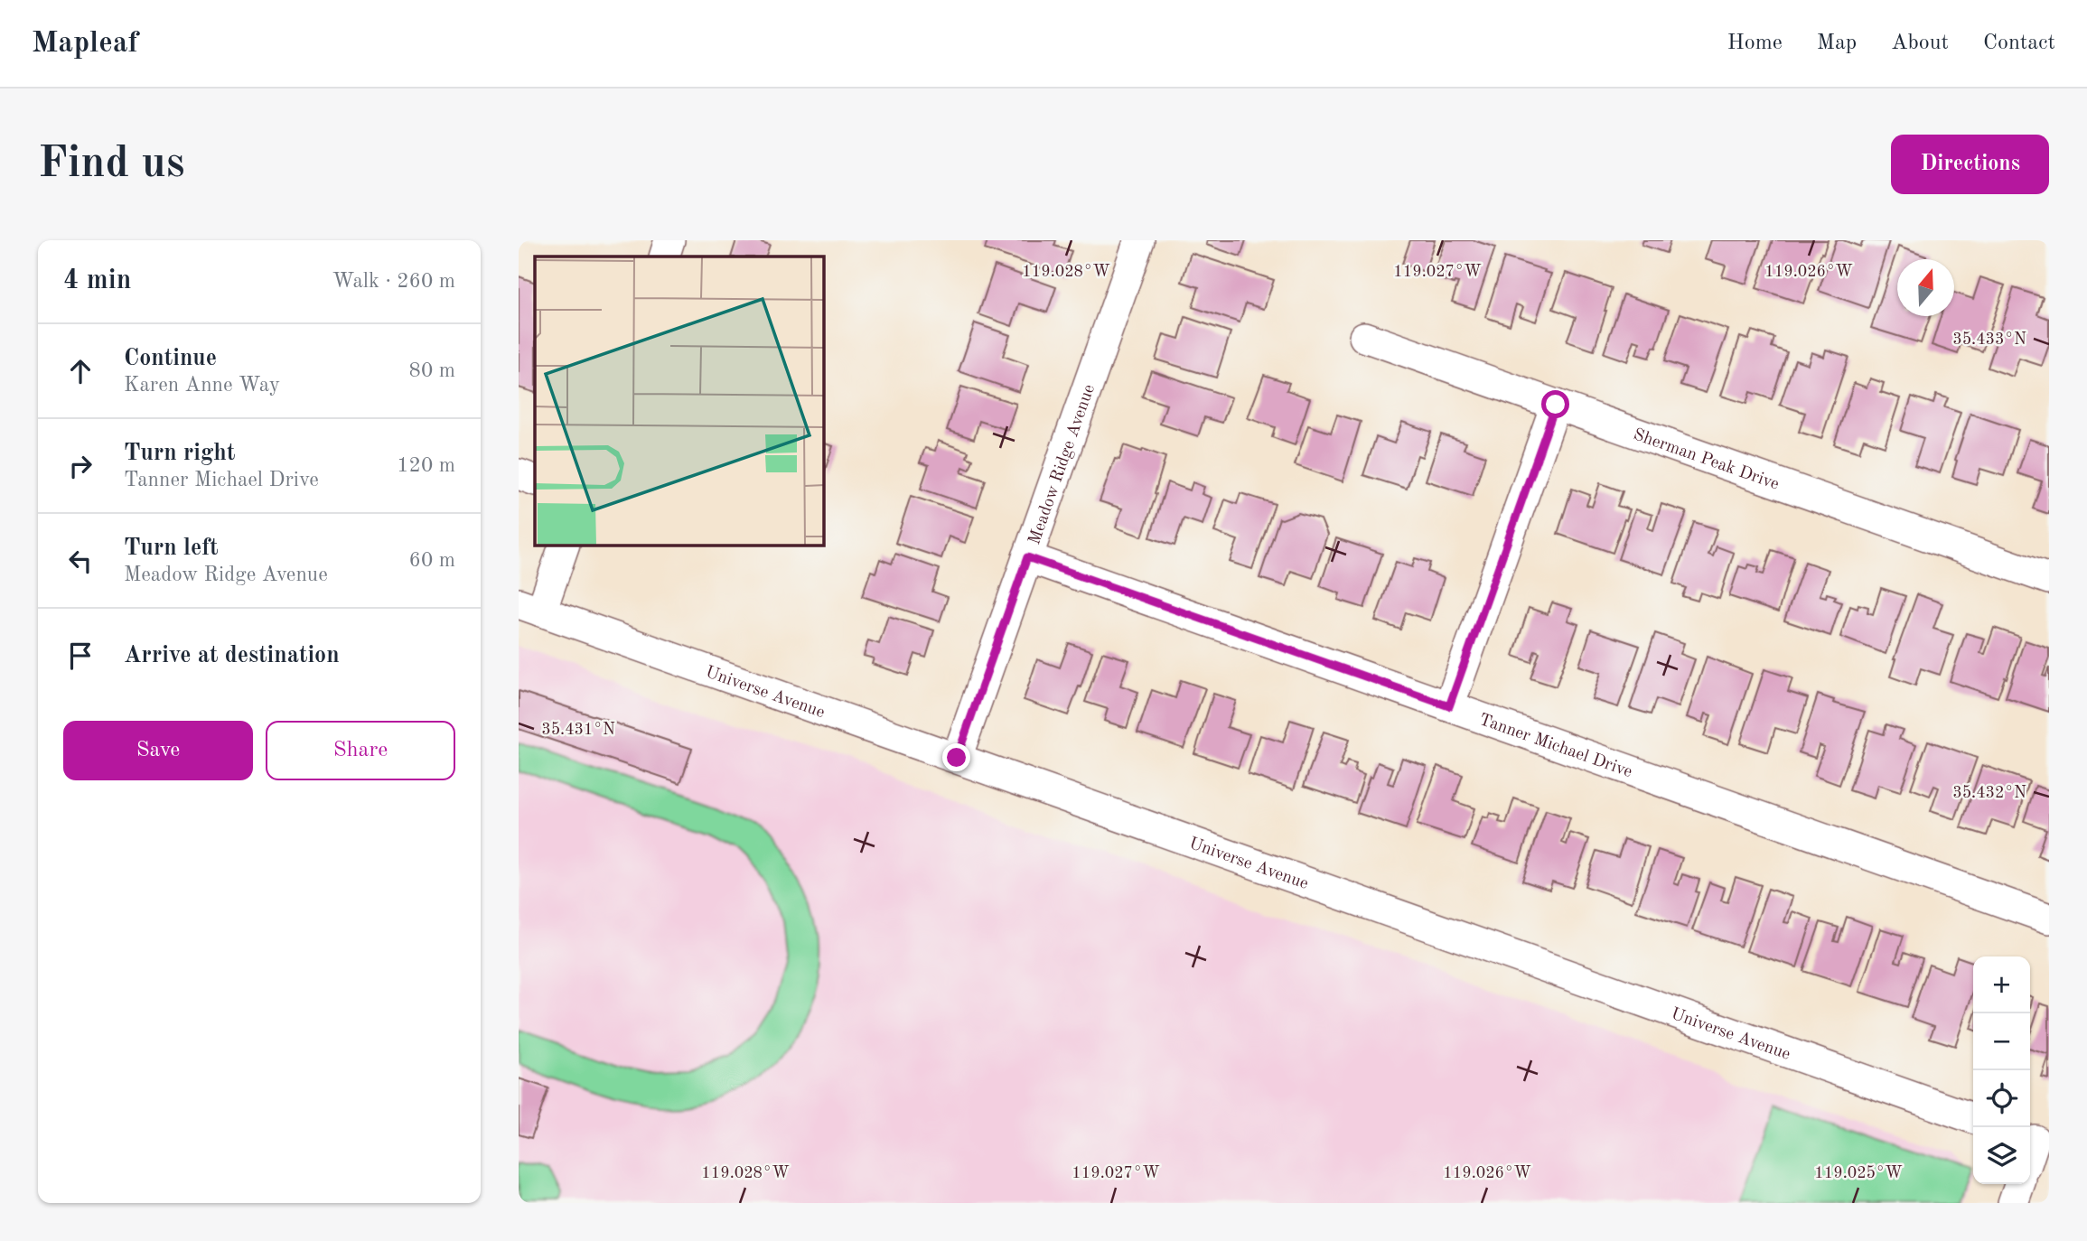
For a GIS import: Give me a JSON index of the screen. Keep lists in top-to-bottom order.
{
  "streets": {
    "street": [
      "Sherman Peak Drive",
      "Meadow Ridge Avenue",
      "Universe Avenue",
      "Tanner Michael Drive"
    ]
  },
  "crossings": [
    ["Meadow Ridge Avenue", "Universe Avenue"],
    ["Meadow Ridge Avenue", "Tanner Michael Drive"]
  ],
  "north": "top",
  "page": {
    "header": "Mapleaf",
    "nav": [
      "Home",
      "Map",
      "About",
      "Contact"
    ],
    "buttons": [
      "Directions",
      ["Save", "Share"]
    ],
    "title": "Find us",
    "heading": ["4 min", "Walk · 260 m"],
    "list": [
      ["Continue", "Karen Anne Way", "80 m"],
      ["Turn right", "Tanner Michael Drive", "120 m"],
      ["Turn left", "Meadow Ridge Avenue", "60 m"],
      "Arrive at destination"
    ],
    "map_buttons": ["+", "−"]
  },
  "coordinates": [
    "119.028°W",
    "119.026°W",
    "119.027°W",
    "35.433°N",
    "35.431°N",
    "35.432°N",
    "119.025°W"
  ]
}
